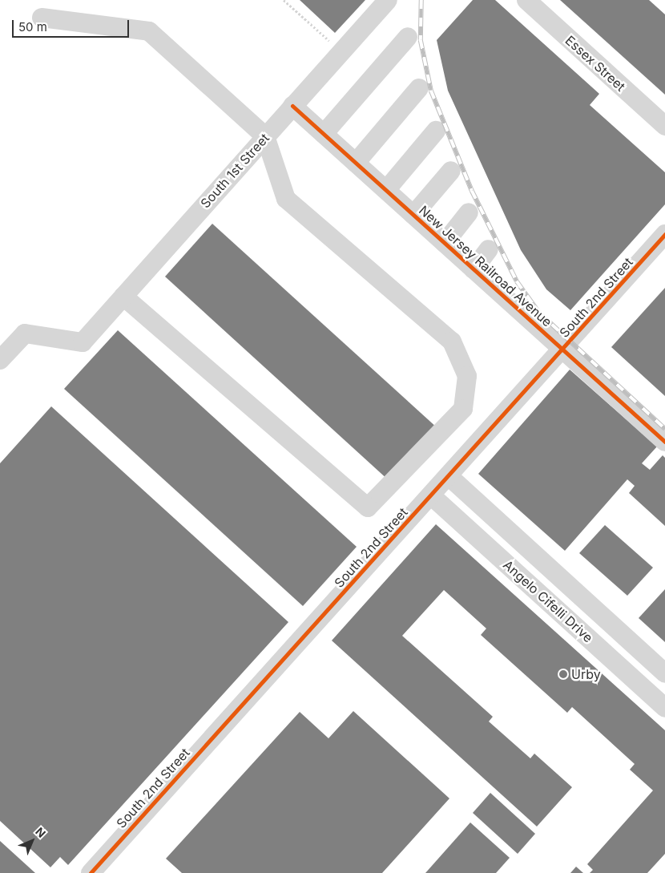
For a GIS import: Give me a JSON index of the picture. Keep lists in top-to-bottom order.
{
  "streets": {
    "street": [
      "Essex Street",
      "South 1st Street",
      "New Jersey Railroad Avenue",
      "South 2nd Street",
      "Angelo Cifelli Drive"
    ]
  },
  "crossings": [
    ["South 1st Street", "New Jersey Railroad Avenue"],
    ["New Jersey Railroad Avenue", "South 2nd Street"],
    ["South 2nd Street", "Angelo Cifelli Drive"]
  ],
  "places": ["Urby"],
  "scale_bar": "50 m",
  "north": "top right"
}
